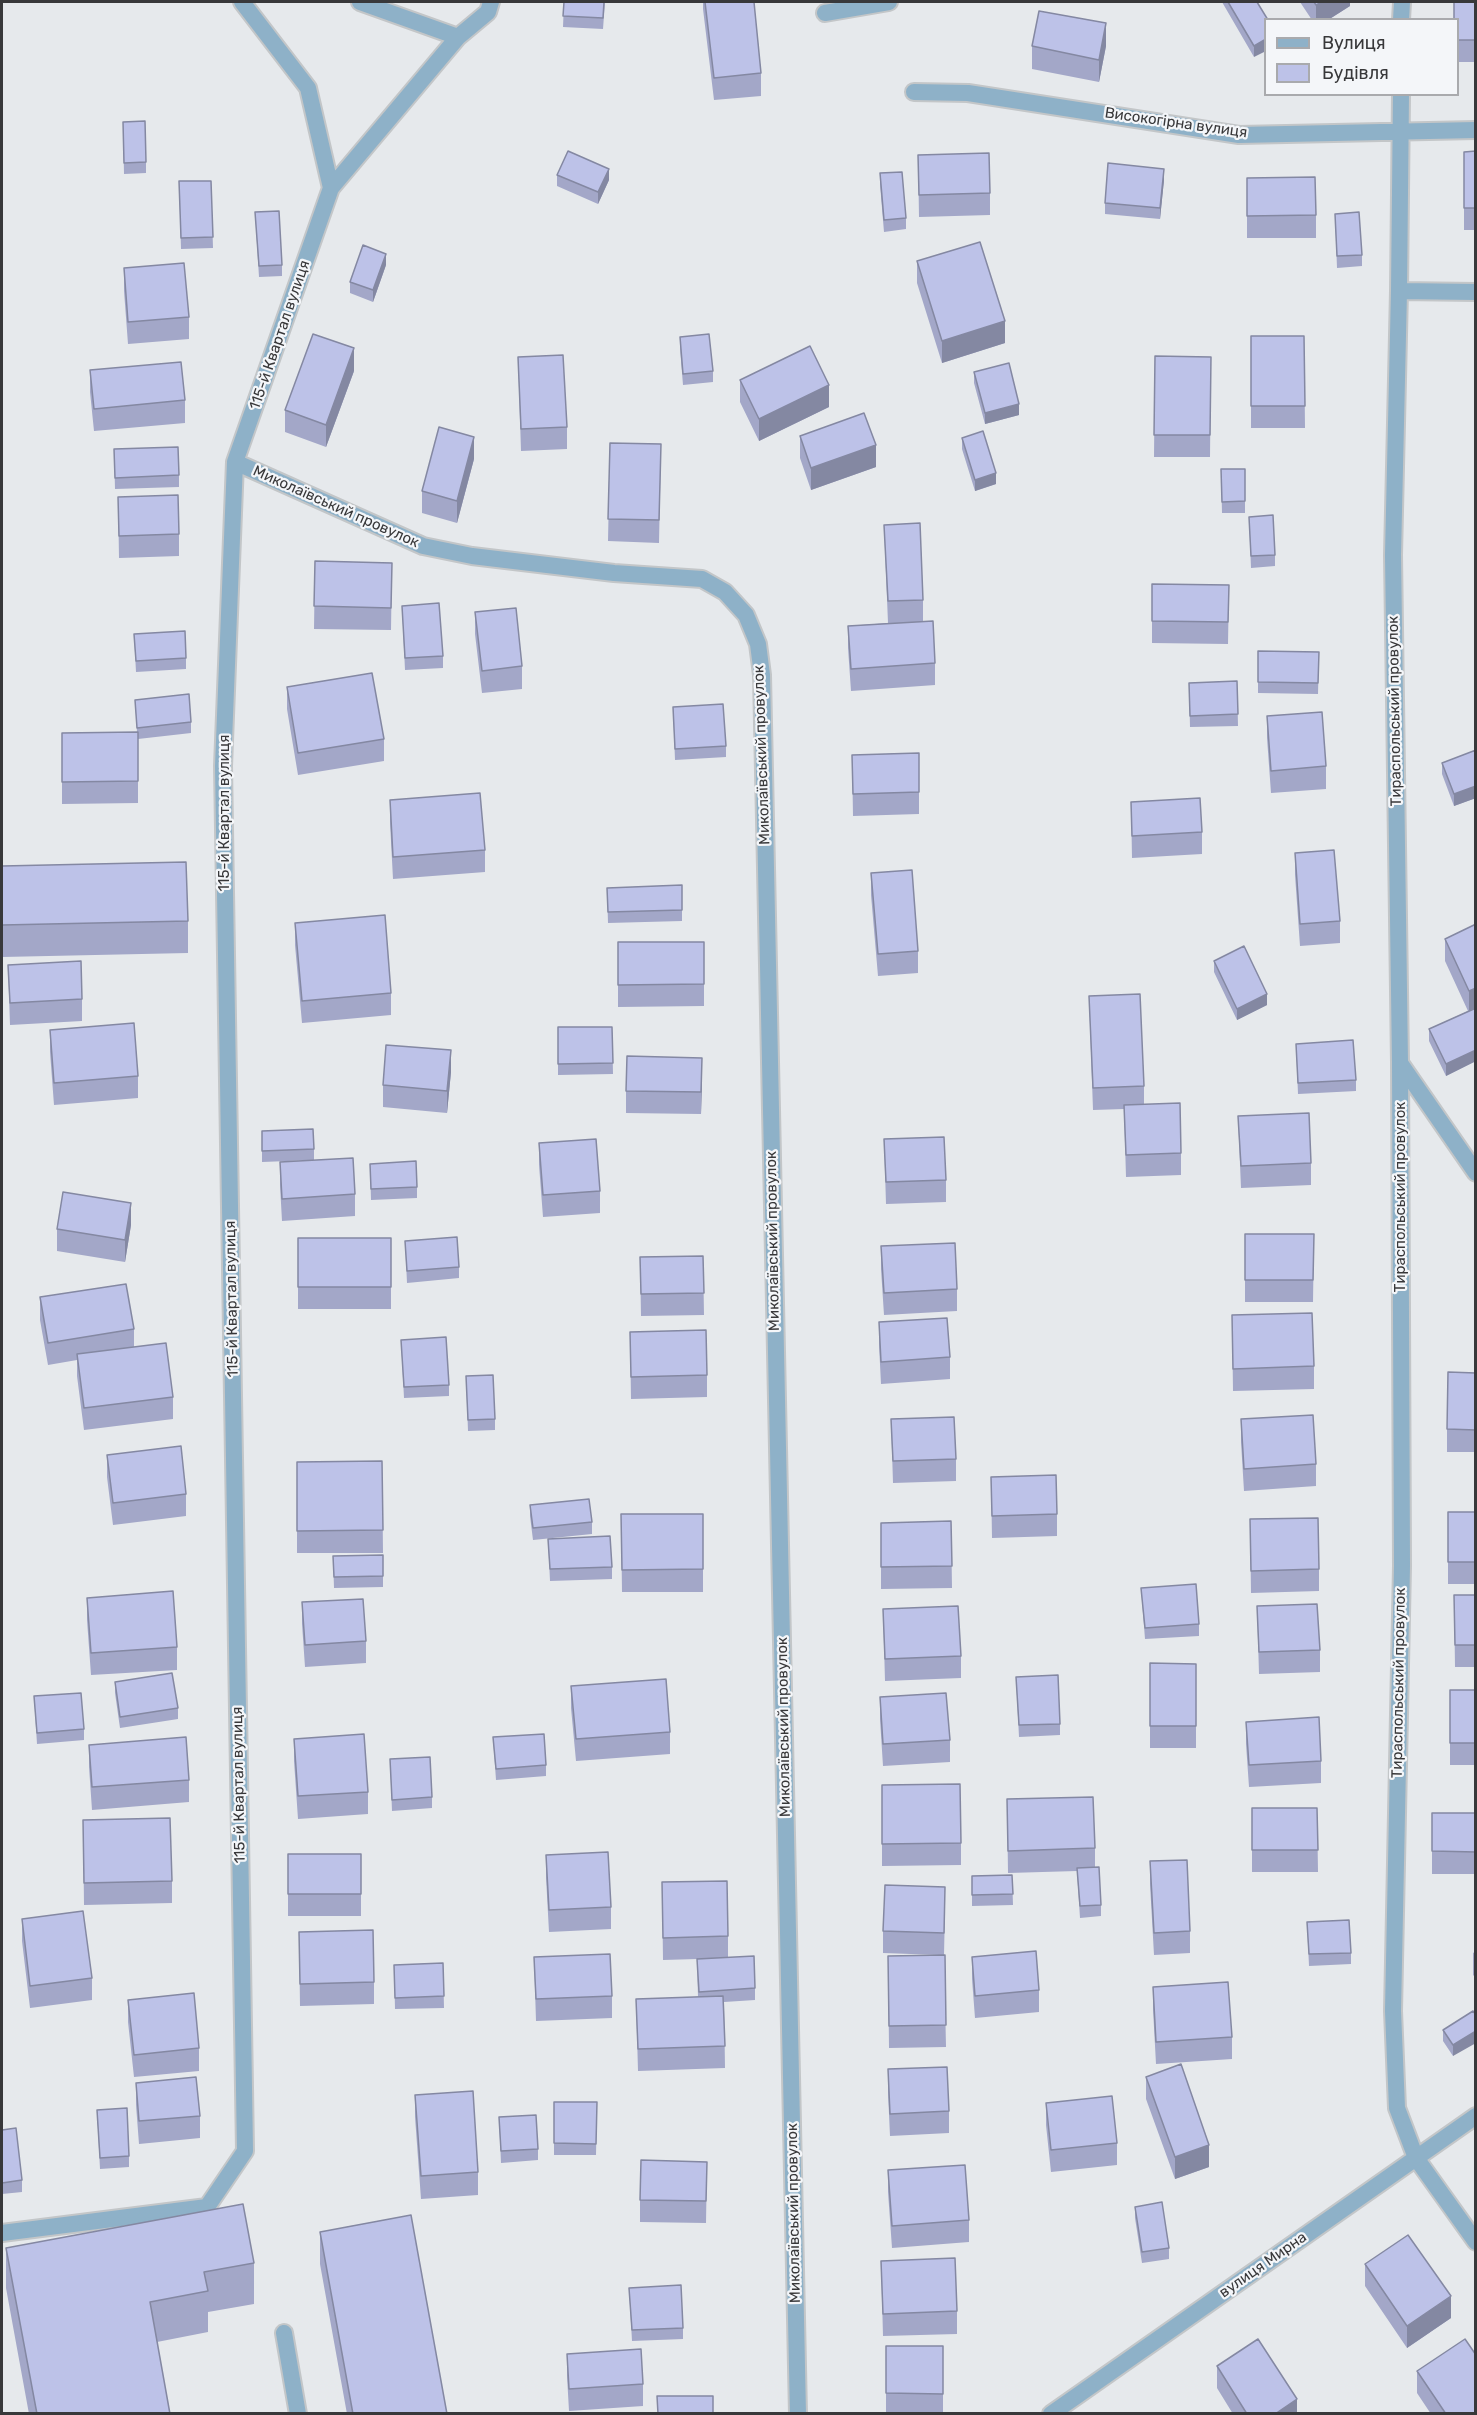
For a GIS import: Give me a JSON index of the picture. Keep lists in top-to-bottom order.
{
  "streets": {
    "street": [
      "Високогірна вулиця",
      "115-й Квартал вулиця",
      "Миколаївський провулок",
      "Тираспольський провулок",
      "вулиця Мирна"
    ]
  },
  "crossings": [
    ["Високогірна вулиця", "Тираспольський провулок"],
    ["115-й Квартал вулиця", "Миколаївський провулок"],
    ["Тираспольський провулок", "вулиця Мирна"]
  ],
  "legend": ["Вулиця", "Будівля"]
}
